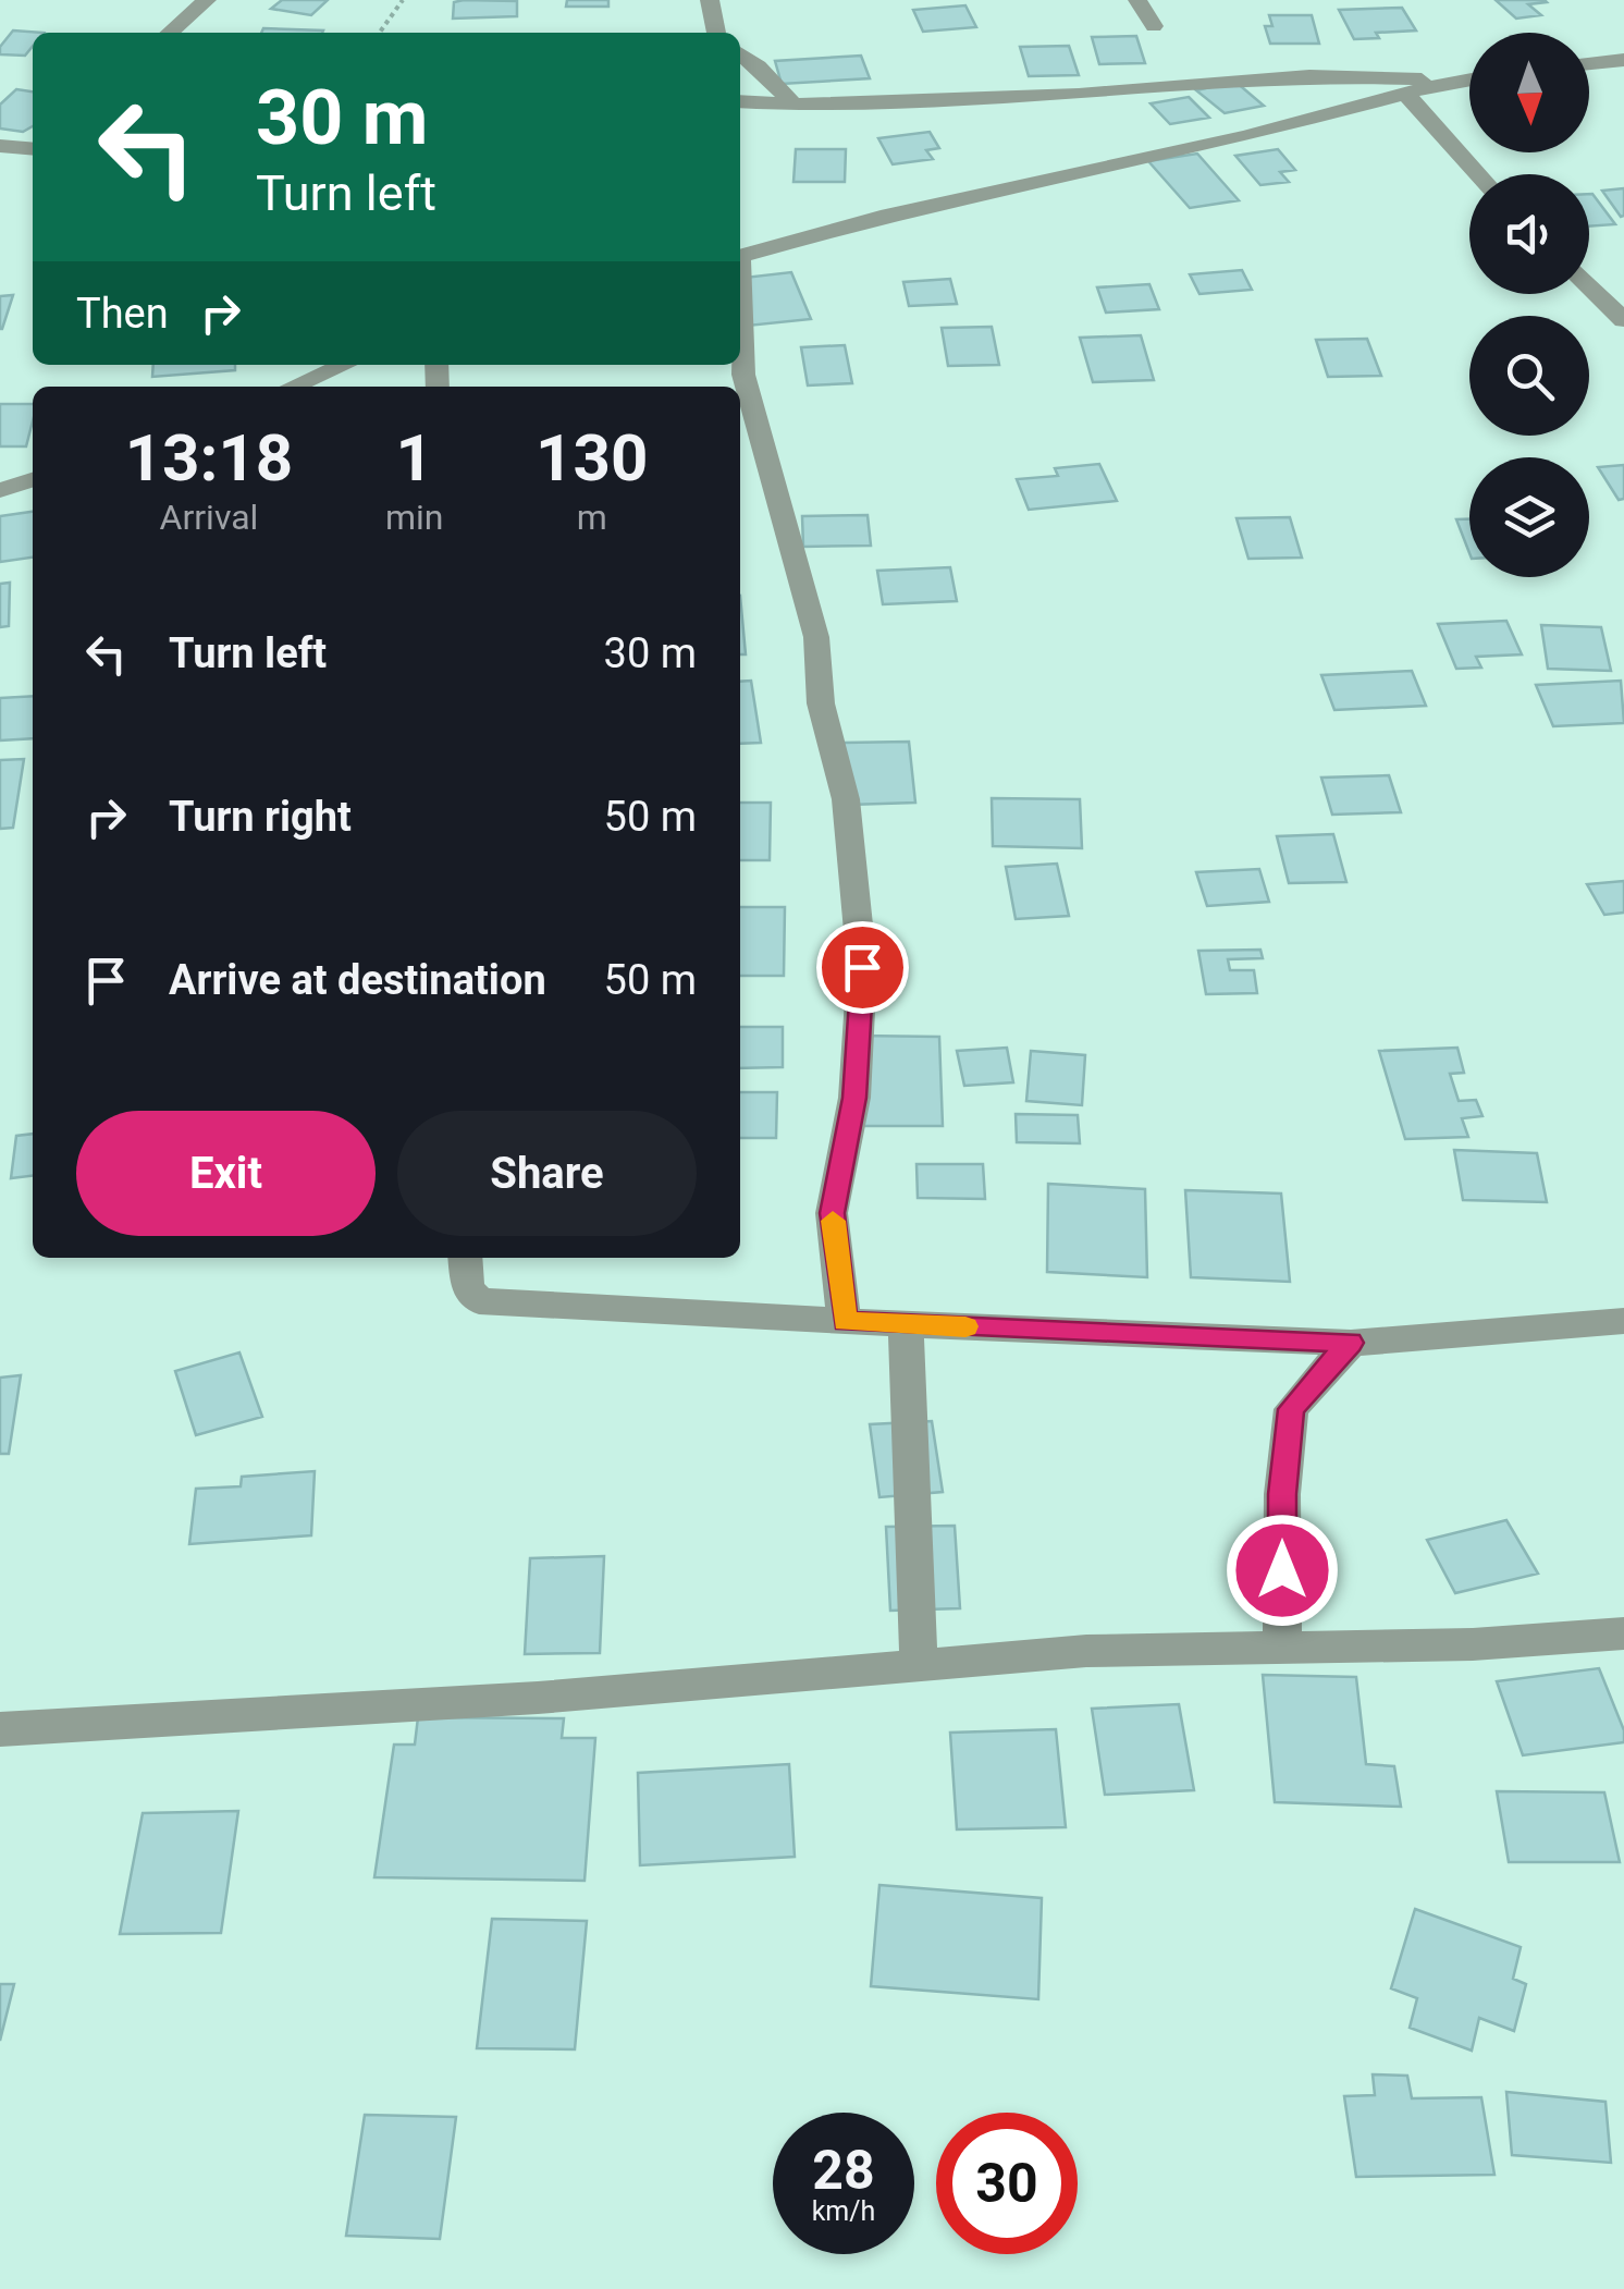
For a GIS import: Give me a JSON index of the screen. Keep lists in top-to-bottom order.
{
  "north": "bottom",
  "page": {
    "turn": ["30 m", "Turn left"],
    "then": "Then",
    "eta": [
      "13:18",
      "Arrival",
      "1",
      "min",
      "130",
      "m"
    ],
    "list": [
      {
        "name": "Turn left",
        "value": "30 m"
      },
      {
        "name": "Turn right",
        "value": "50 m"
      },
      {
        "name": "Arrive at destination",
        "value": "50 m"
      }
    ],
    "buttons": ["Exit", "Share"],
    "speed": "28 km/h",
    "limit": "30"
  }
}
